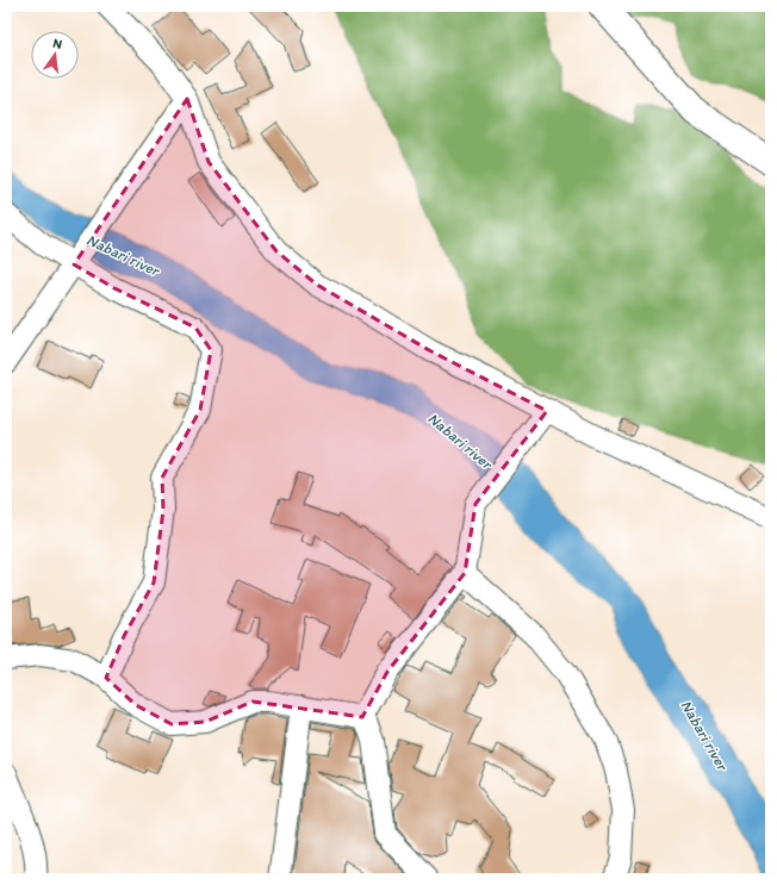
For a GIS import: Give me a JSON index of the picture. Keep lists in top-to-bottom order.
{
  "water": ["Nabari river"],
  "north": "top"
}
